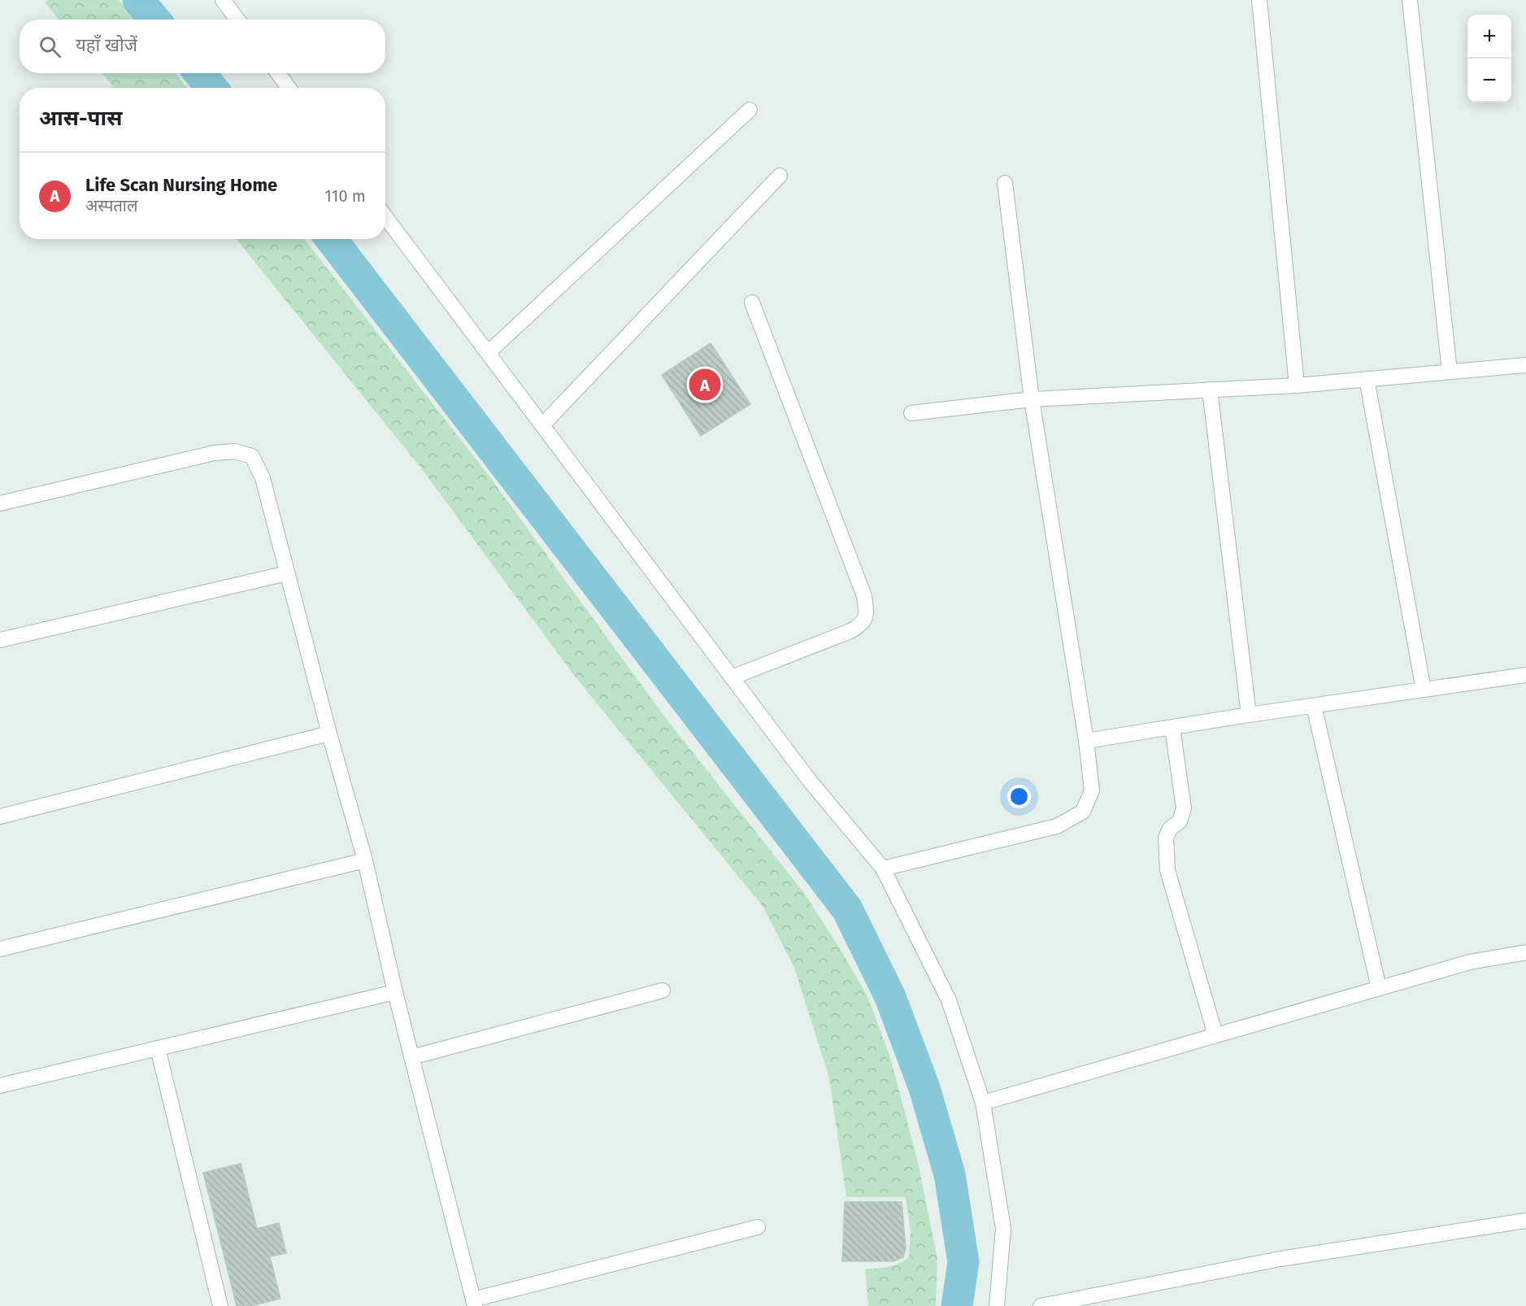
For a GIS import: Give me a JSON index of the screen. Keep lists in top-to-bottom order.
{
  "page": {
    "map_buttons": ["+", "−"],
    "search": "यहाँ खोजें",
    "heading": "आस-पास",
    "list": [
      {
        "mark": "A",
        "name": "Life Scan Nursing Home",
        "note": "अस्पताल",
        "value": "110 m"
      }
    ],
    "pins": "A"
  }
}
